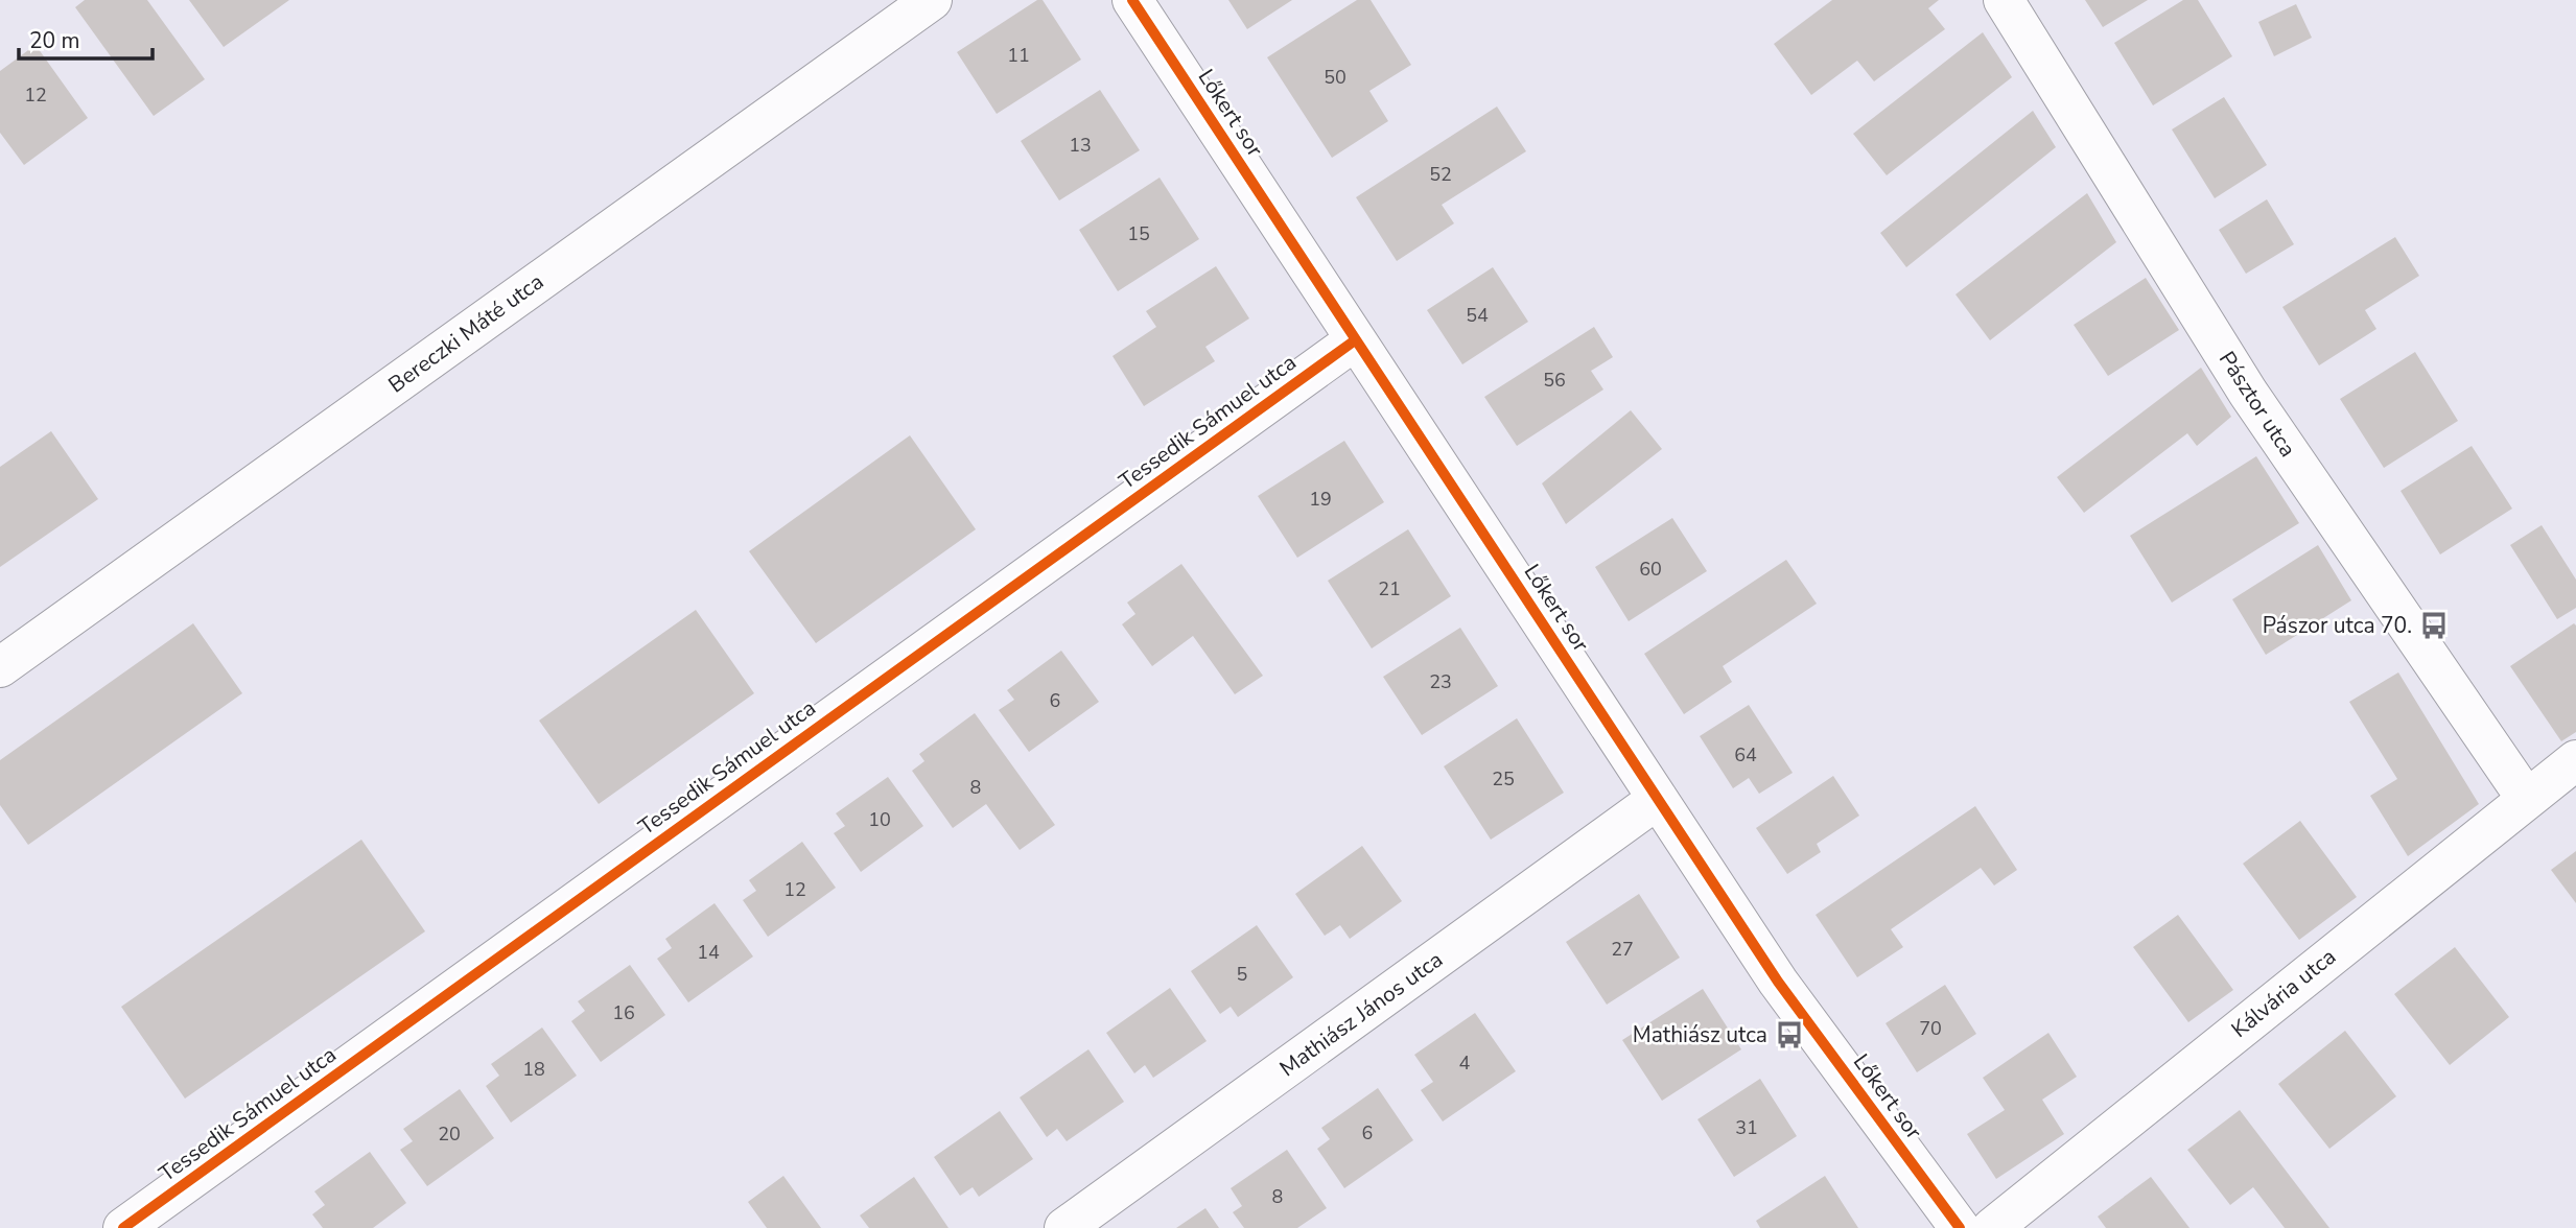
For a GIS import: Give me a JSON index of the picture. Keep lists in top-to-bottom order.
{
  "streets": {
    "street": [
      "Lőkert sor",
      "Bereczki Máté utca",
      "Pásztor utca",
      "Tessedik Sámuel utca",
      "Kálvária utca",
      "Mathiász János utca"
    ]
  },
  "crossings": [
    ["Lőkert sor", "Tessedik Sámuel utca"],
    ["Lőkert sor", "Mathiász János utca"],
    ["Pásztor utca", "Kálvária utca"]
  ],
  "places": {
    "bus stop": ["Pászor utca 70.", "Mathiász utca"]
  },
  "house_numbers": [
    "11",
    "50",
    "12",
    "13",
    "52",
    "15",
    "54",
    "56",
    "19",
    "60",
    "21",
    "23",
    "6",
    "64",
    "25",
    "8",
    "10",
    "12",
    "27",
    "14",
    "5",
    "16",
    "70",
    "4",
    "18",
    "31",
    "6",
    "20",
    "8"
  ],
  "scale_bar": "20 m"
}
